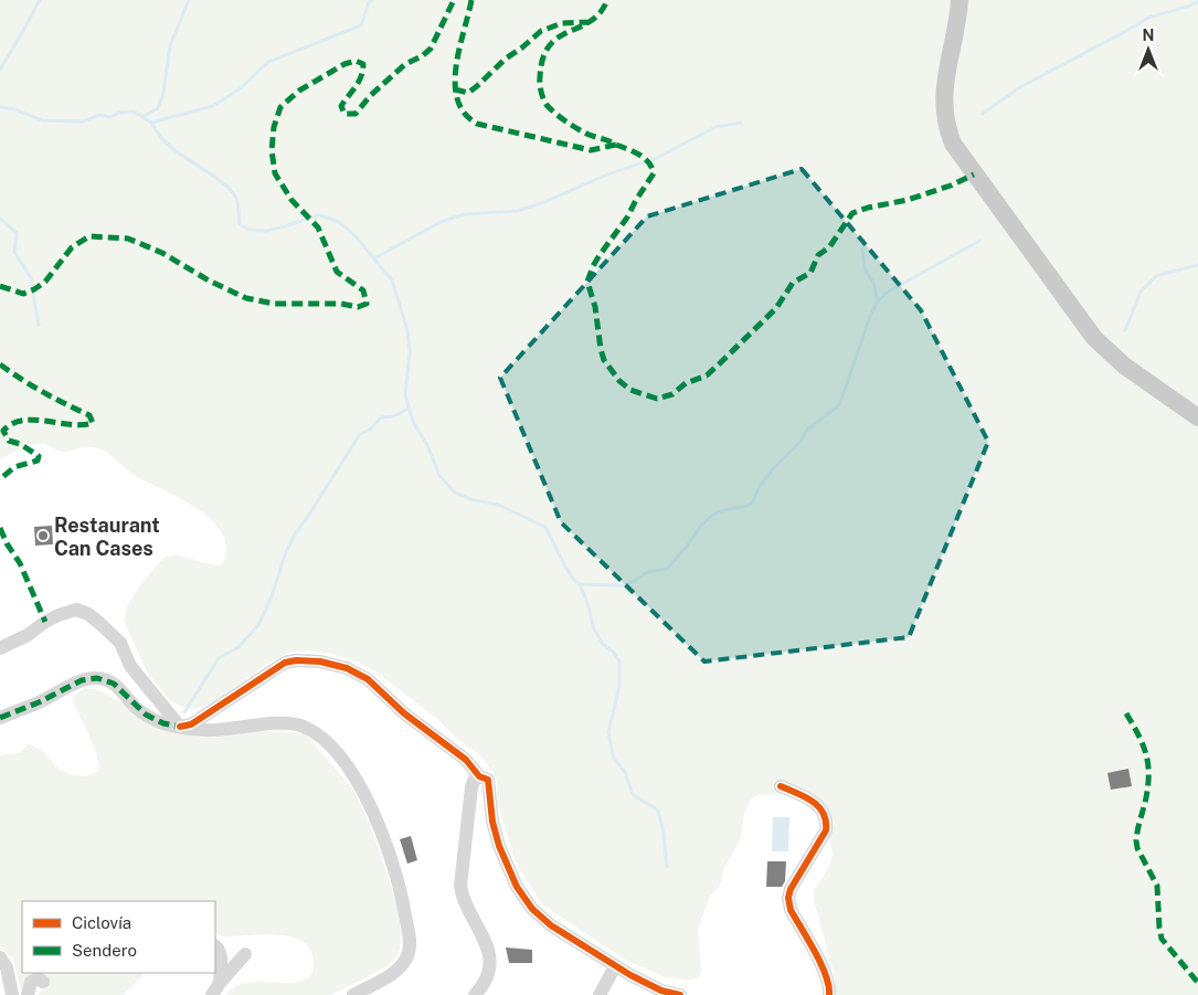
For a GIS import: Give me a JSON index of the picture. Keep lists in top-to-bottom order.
{
  "places": ["Restaurant Can Cases"],
  "legend": ["Ciclovía", "Sendero"],
  "north": "top"
}
